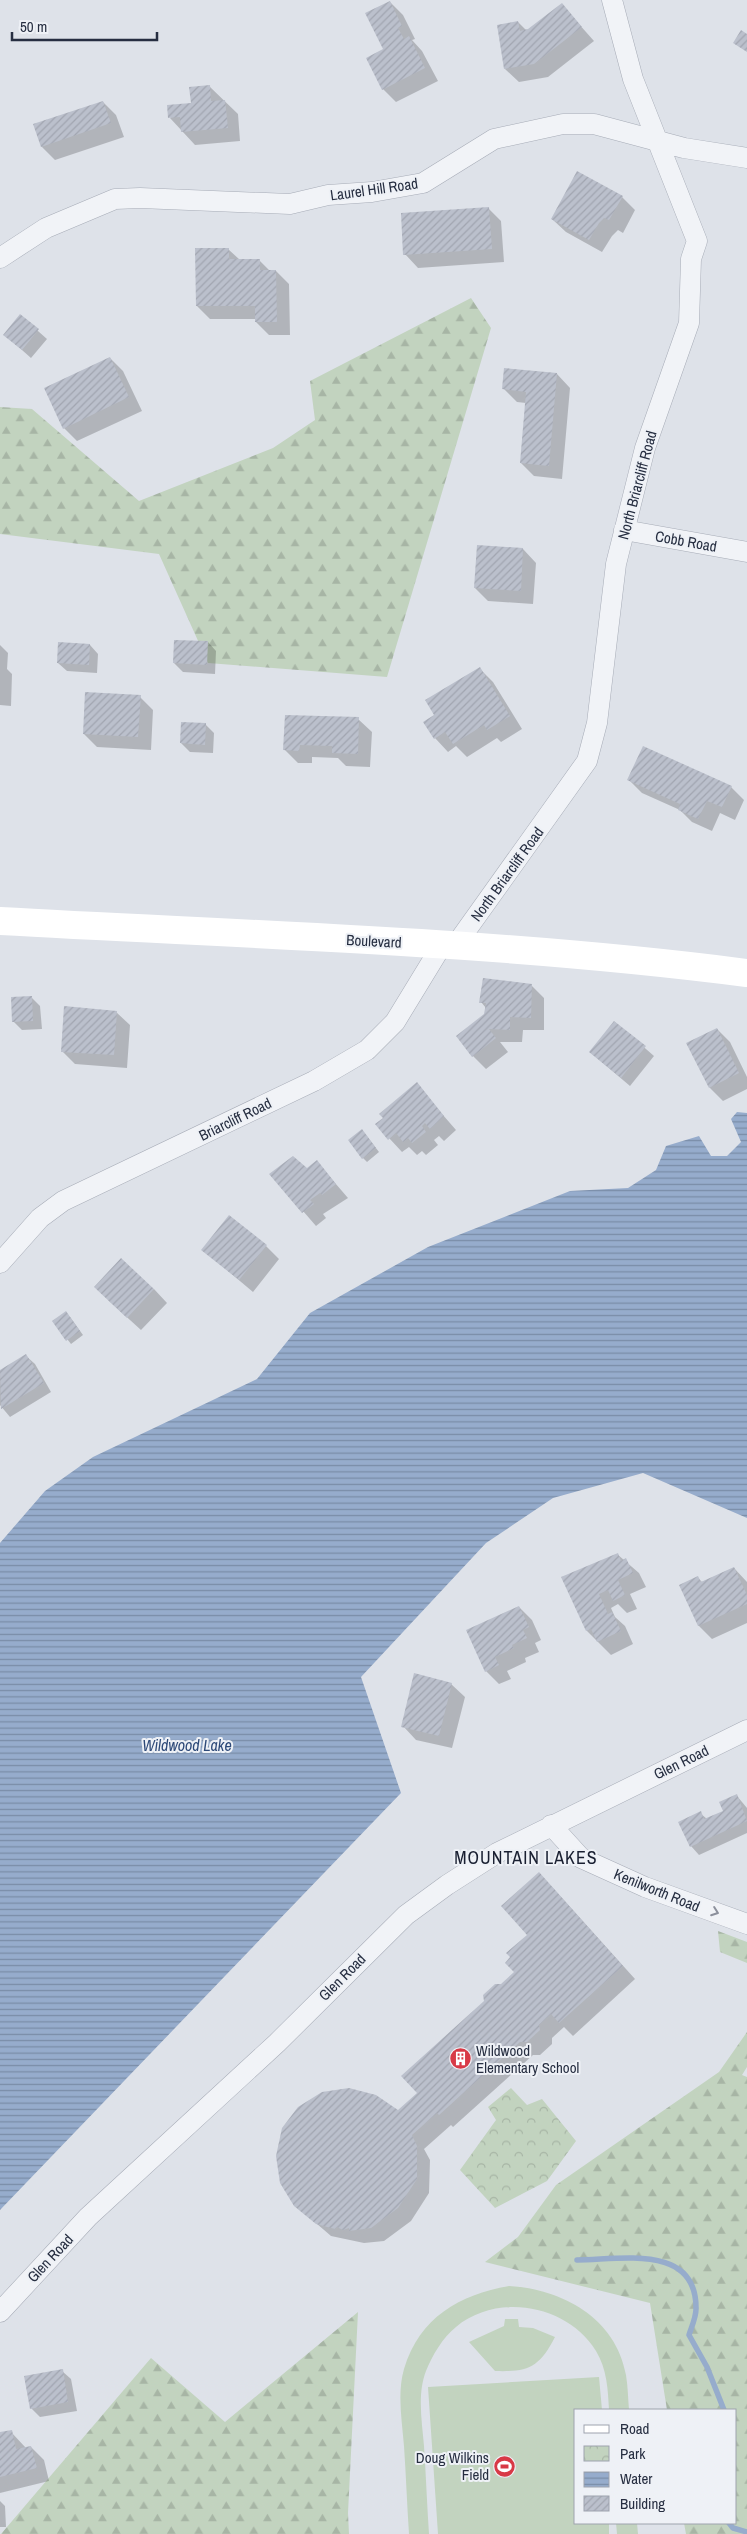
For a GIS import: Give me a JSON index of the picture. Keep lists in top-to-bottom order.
{
  "streets": {
    "main road": ["Boulevard"],
    "street": [
      "Laurel Hill Road",
      "North Briarcliff Road",
      "Cobb Road",
      "Briarcliff Road",
      "Glen Road",
      "Kenilworth Road"
    ]
  },
  "crossings": [
    ["Laurel Hill Road", "North Briarcliff Road"],
    ["North Briarcliff Road", "Cobb Road"],
    ["North Briarcliff Road", "Boulevard"],
    ["North Briarcliff Road", "Briarcliff Road"],
    ["Boulevard", "Briarcliff Road"],
    ["Glen Road", "Kenilworth Road"]
  ],
  "one_way": ["Kenilworth Road"],
  "districts": ["MOUNTAIN LAKES"],
  "water": ["Wildwood Lake"],
  "places": {
    "building": ["Wildwood Elementary School"],
    "sports": ["Doug Wilkins Field"]
  },
  "legend": [
    "Road",
    "Park",
    "Water",
    "Building"
  ],
  "scale_bar": "50 m"
}
